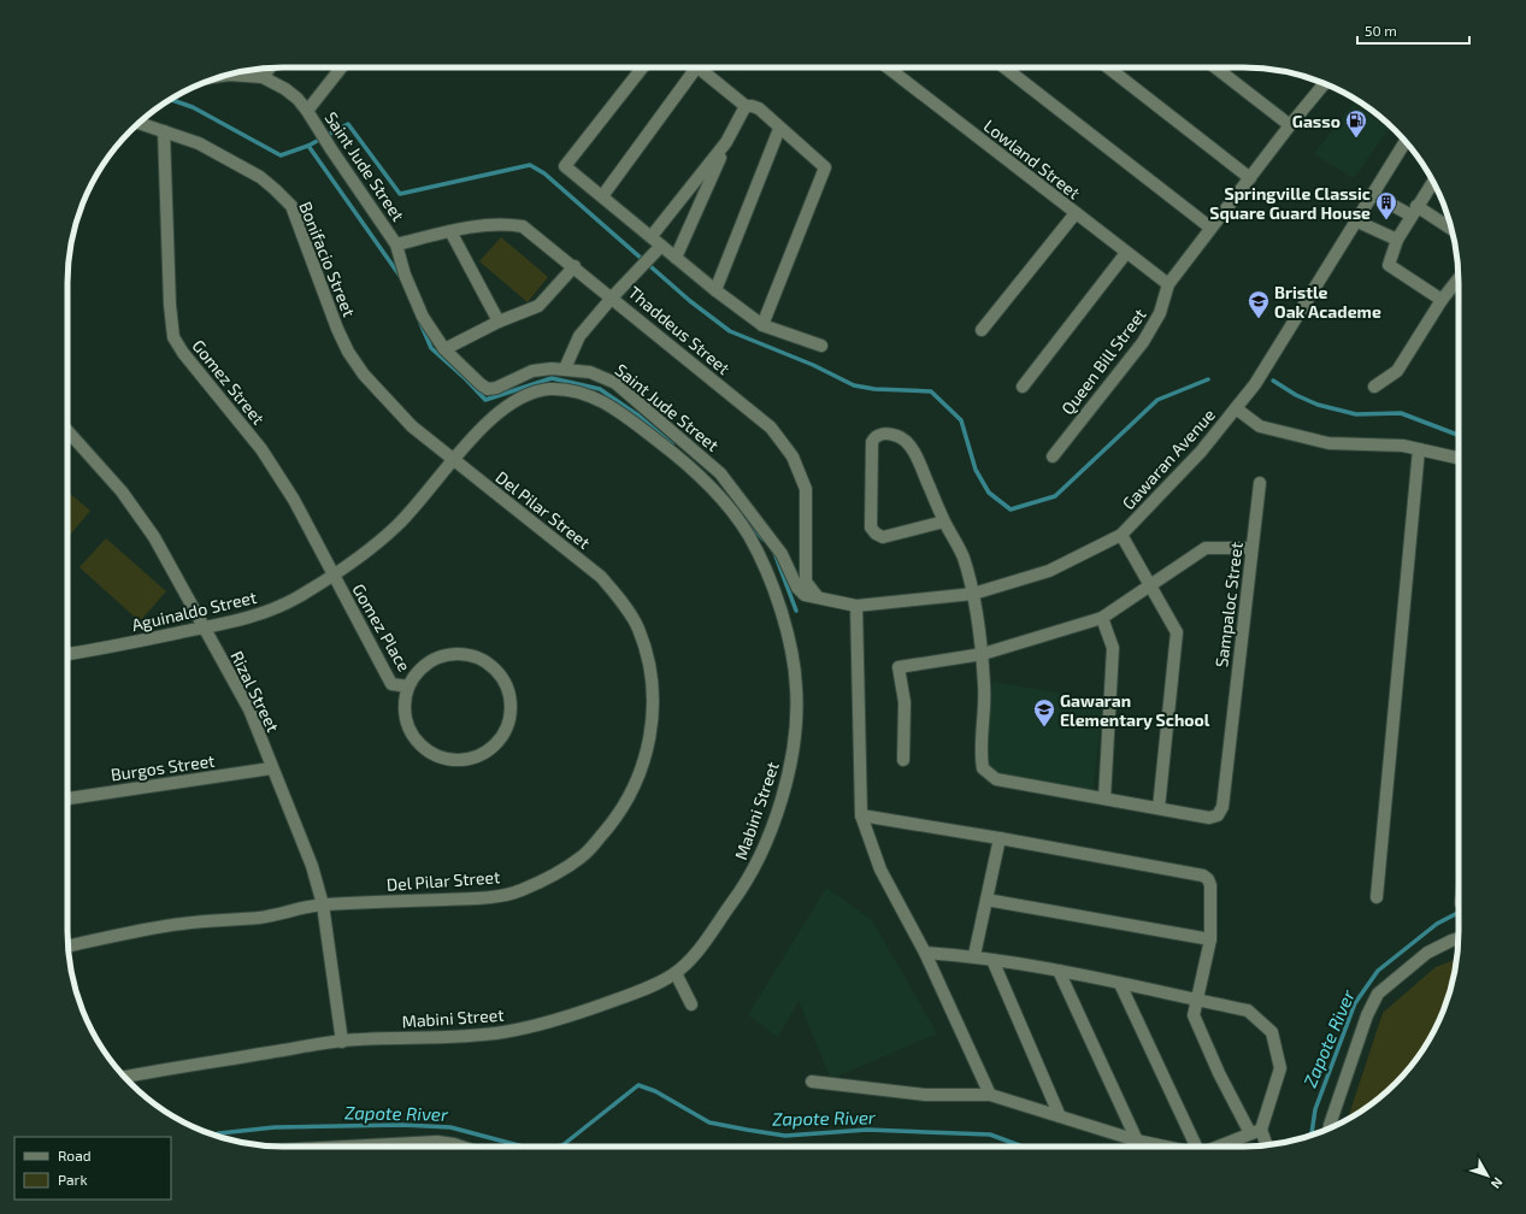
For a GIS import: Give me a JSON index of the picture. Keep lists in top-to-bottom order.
{
  "streets": {
    "street": [
      "Lowland Street",
      "Saint Jude Street",
      "Bonifacio Street",
      "Thaddeus Street",
      "Queen Bill Street",
      "Gomez Street",
      "Gawaran Avenue",
      "Del Pilar Street",
      "Sampaloc Street",
      "Aguinaldo Street",
      "Gomez Place",
      "Rizal Street",
      "Burgos Street",
      "Mabini Street"
    ]
  },
  "crossings": [
    ["Lowland Street", "Queen Bill Street"],
    ["Saint Jude Street", "Thaddeus Street"],
    ["Saint Jude Street", "Gawaran Avenue"],
    ["Bonifacio Street", "Gomez Street"],
    ["Bonifacio Street", "Del Pilar Street"],
    ["Bonifacio Street", "Aguinaldo Street"],
    ["Bonifacio Street", "Mabini Street"],
    ["Thaddeus Street", "Gawaran Avenue"],
    ["Gomez Street", "Aguinaldo Street"],
    ["Gomez Street", "Gomez Place"],
    ["Del Pilar Street", "Aguinaldo Street"],
    ["Del Pilar Street", "Rizal Street"],
    ["Del Pilar Street", "Mabini Street"],
    ["Aguinaldo Street", "Gomez Place"],
    ["Aguinaldo Street", "Rizal Street"],
    ["Aguinaldo Street", "Mabini Street"],
    ["Rizal Street", "Burgos Street"],
    ["Rizal Street", "Mabini Street"]
  ],
  "water": ["Zapote River"],
  "places": {
    "fuel station": ["Gasso"],
    "building": ["Springville Classic Square Guard House"],
    "school or university": ["Bristle Oak Academe", "Gawaran Elementary School"]
  },
  "legend": ["Road", "Park"],
  "scale_bar": "50 m",
  "north": "bottom right"
}
